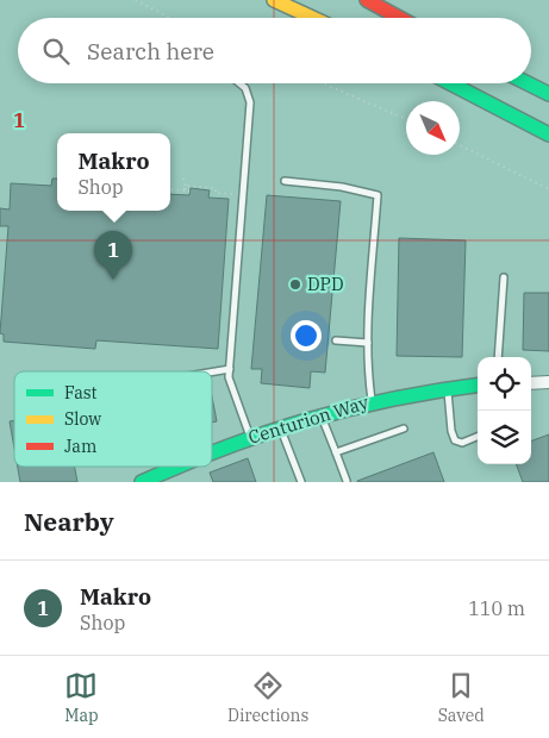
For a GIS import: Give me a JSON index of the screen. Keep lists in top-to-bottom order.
{
  "streets": {
    "main road": ["Centurion Way"]
  },
  "places": ["DPD"],
  "legend": ["Fast", "Slow", "Jam"],
  "north": "bottom right",
  "page": {
    "search": "Search here",
    "popup": ["Makro", "Shop"],
    "pins": "1",
    "heading": "Nearby",
    "list": [
      {
        "mark": "1",
        "name": "Makro",
        "note": "Shop",
        "value": "110 m"
      }
    ],
    "nav": ["Map", "Directions", "Saved"]
  },
  "grid": {
    "rows": ["1"]
  }
}
